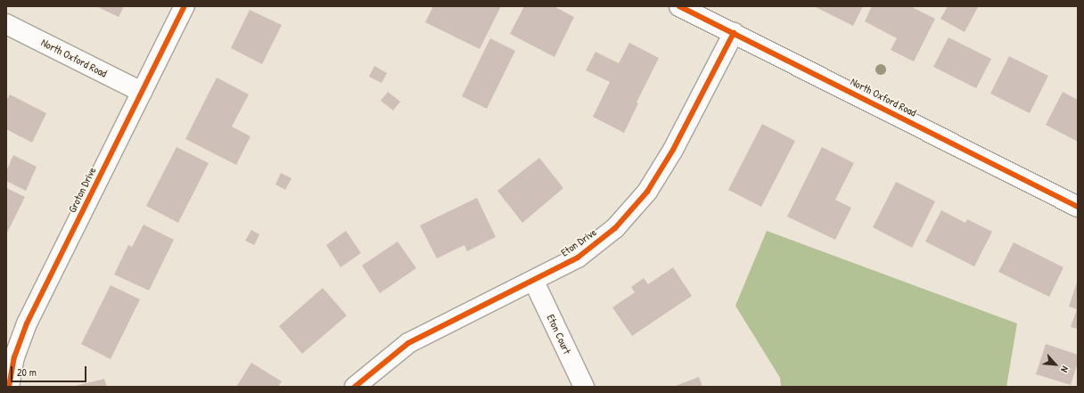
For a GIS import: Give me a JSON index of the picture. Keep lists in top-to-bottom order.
{
  "streets": {
    "street": [
      "North Oxford Road",
      "Groton Drive",
      "Eton Drive",
      "Eton Court"
    ]
  },
  "crossings": [
    ["North Oxford Road", "Groton Drive"],
    ["North Oxford Road", "Eton Drive"],
    ["Eton Drive", "Eton Court"]
  ],
  "scale_bar": "20 m",
  "north": "bottom right"
}
